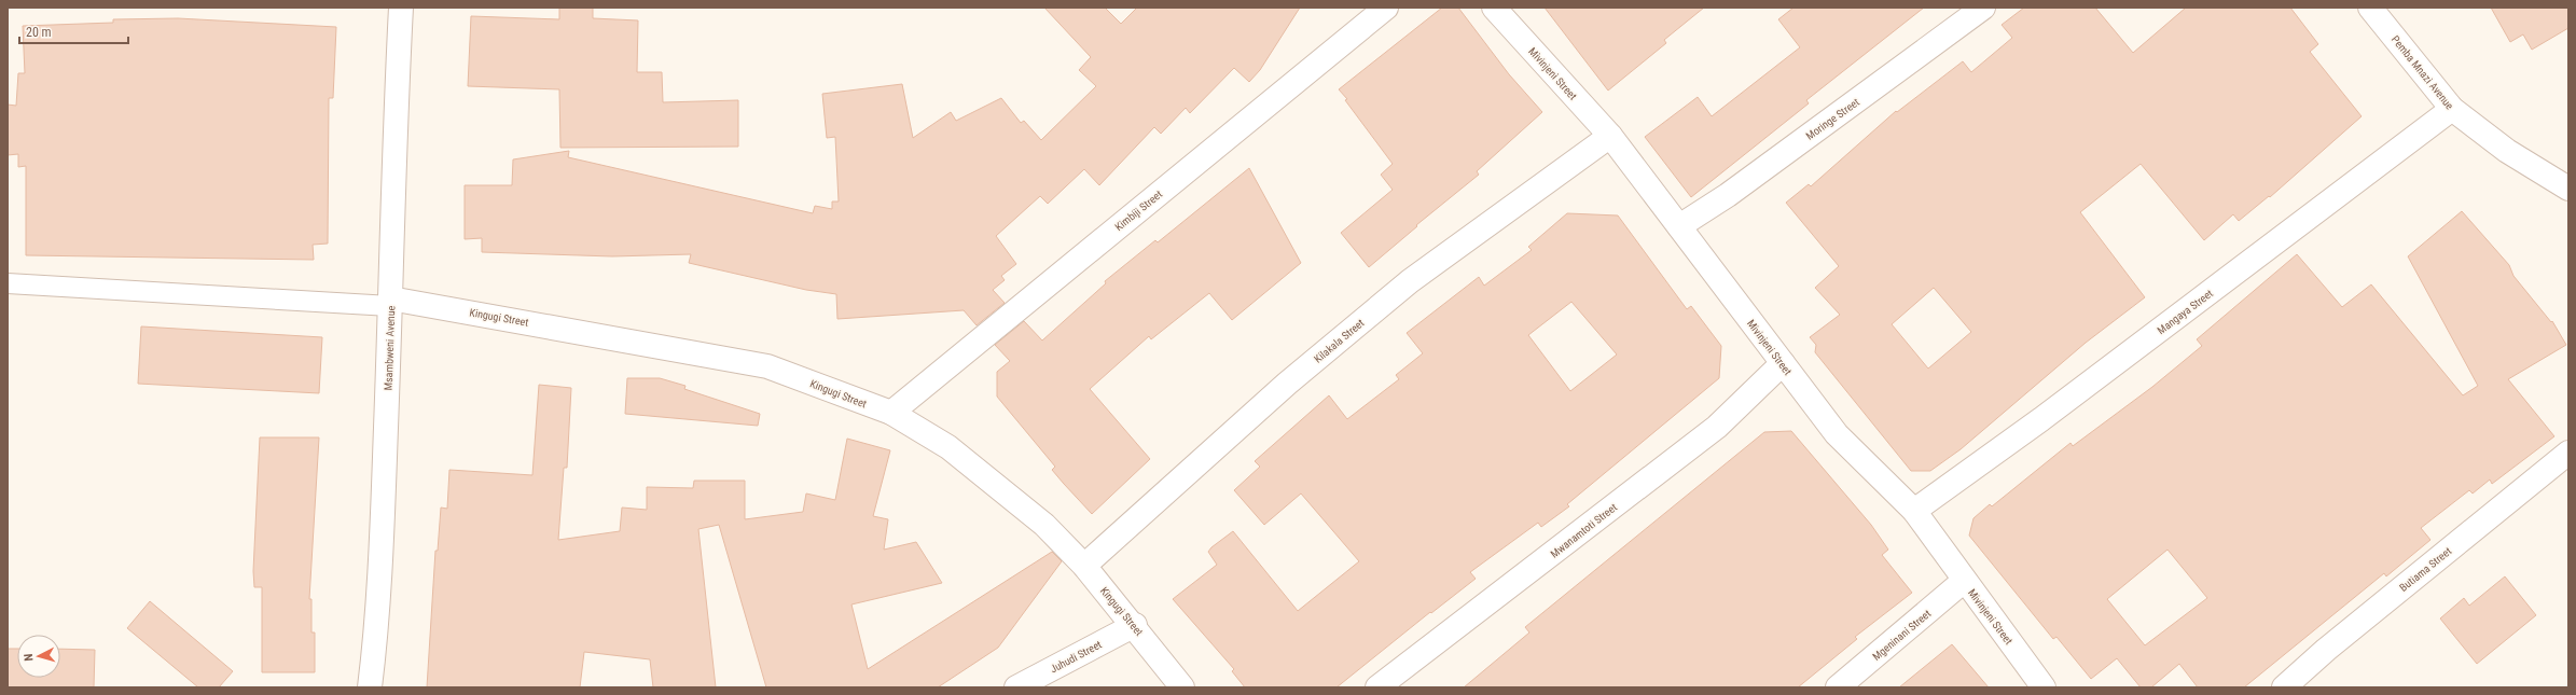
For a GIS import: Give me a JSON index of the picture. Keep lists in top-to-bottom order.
{
  "streets": {
    "street": [
      "Pemba Mnazi Avenue",
      "Mivinjeni Street",
      "Moringe Street",
      "Kimbiji Street",
      "Mangaya Street",
      "Kingugi Street",
      "Kilakala Street",
      "Msambweni Avenue",
      "Mwanamtoti Street",
      "Butiama Street",
      "Mgeninani Street",
      "Juhudi Street"
    ]
  },
  "crossings": [
    ["Pemba Mnazi Avenue", "Mangaya Street"],
    ["Mivinjeni Street", "Moringe Street"],
    ["Mivinjeni Street", "Mangaya Street"],
    ["Mivinjeni Street", "Kilakala Street"],
    ["Mivinjeni Street", "Mwanamtoti Street"],
    ["Mivinjeni Street", "Mgeninani Street"],
    ["Kimbiji Street", "Kingugi Street"],
    ["Kingugi Street", "Kilakala Street"],
    ["Kingugi Street", "Msambweni Avenue"],
    ["Kingugi Street", "Juhudi Street"]
  ],
  "scale_bar": "20 m",
  "north": "left"
}
